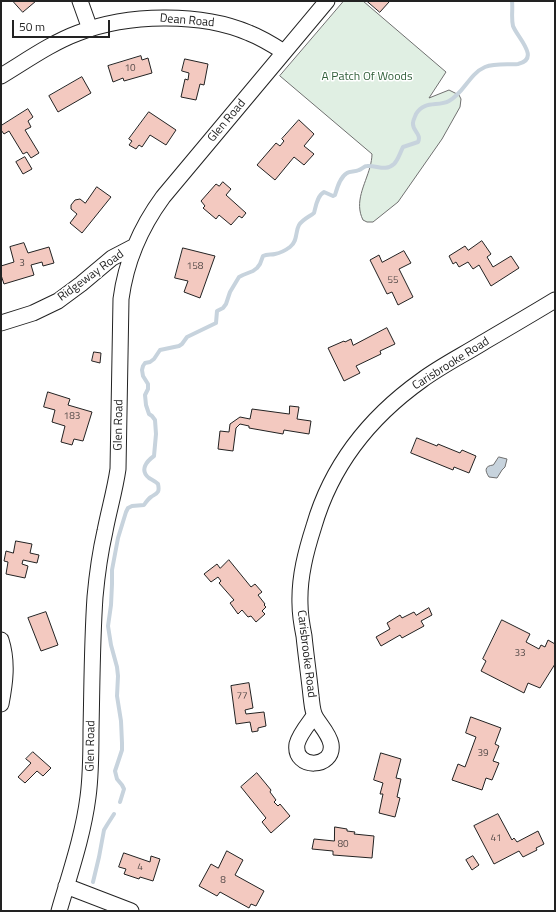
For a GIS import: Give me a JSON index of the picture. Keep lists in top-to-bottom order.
{
  "streets": {
    "street": [
      "Dean Road",
      "Glen Road",
      "Ridgeway Road",
      "Carisbrooke Road"
    ]
  },
  "crossings": [
    ["Dean Road", "Glen Road"],
    ["Glen Road", "Ridgeway Road"]
  ],
  "parks": ["A Patch Of Woods"],
  "house_numbers": [
    "10",
    "3",
    "158",
    "55",
    "183",
    "33",
    "77",
    "39",
    "41",
    "80",
    "4",
    "8"
  ],
  "scale_bar": "50 m"
}
